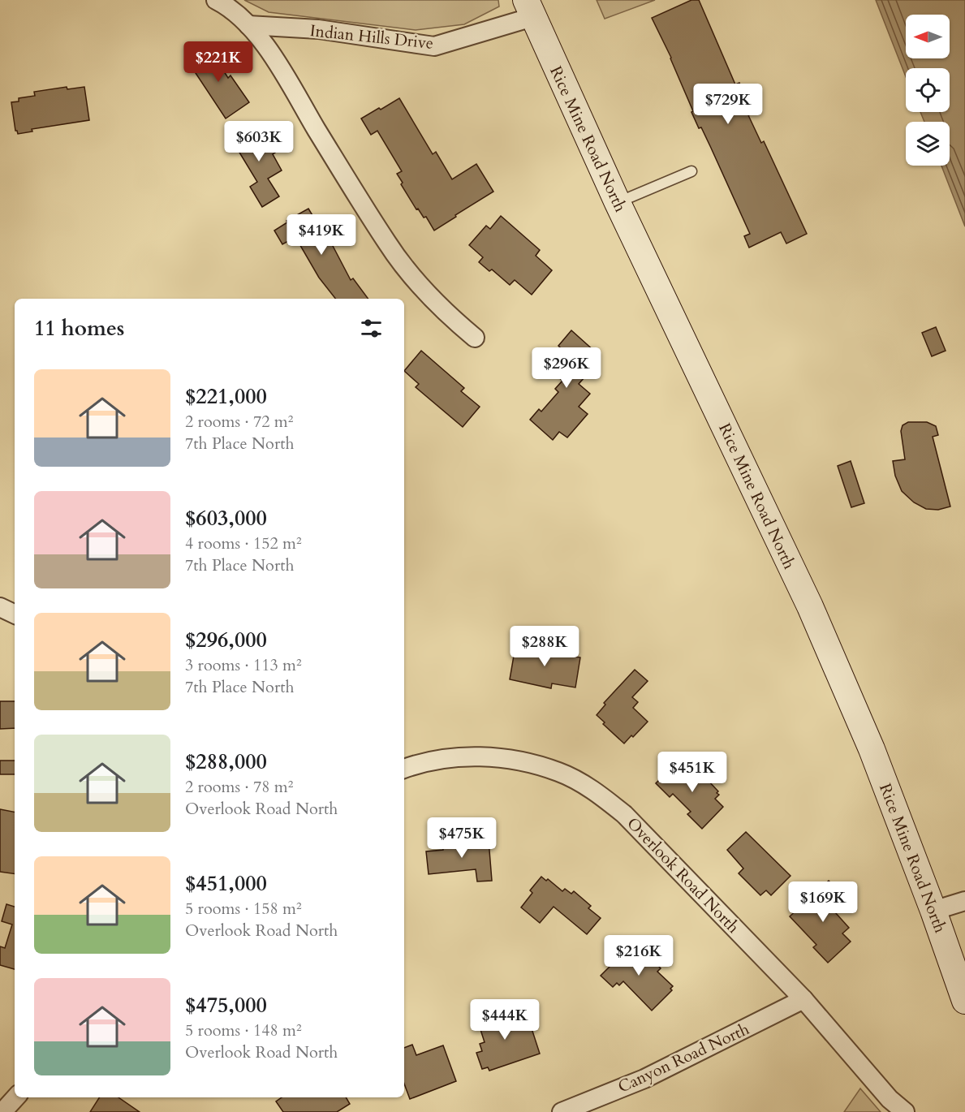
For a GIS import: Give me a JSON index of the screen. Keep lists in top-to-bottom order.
{
  "streets": {
    "main road": ["Rice Mine Road North"],
    "street": ["Indian Hills Drive", "Overlook Road North", "Canyon Road North"]
  },
  "crossings": [
    ["Indian Hills Drive", "Rice Mine Road North"],
    ["Overlook Road North", "Canyon Road North"]
  ],
  "north": "left",
  "page": {
    "price": [
      "$221K",
      "$729K",
      "$603K",
      "$419K",
      "$296K",
      "$288K",
      "$451K",
      "$475K",
      "$169K",
      "$216K",
      "$444K"
    ],
    "heading": "11 homes",
    "list": [
      {
        "name": "$221,000",
        "note": "2 rooms · 72 m² · 7th Place North"
      },
      {
        "name": "$603,000",
        "note": "4 rooms · 152 m² · 7th Place North"
      },
      {
        "name": "$296,000",
        "note": "3 rooms · 113 m² · 7th Place North"
      },
      {
        "name": "$288,000",
        "note": "2 rooms · 78 m² · Overlook Road North"
      },
      {
        "name": "$451,000",
        "note": "5 rooms · 158 m² · Overlook Road North"
      },
      {
        "name": "$475,000",
        "note": "5 rooms · 148 m² · Overlook Road North"
      }
    ]
  }
}
